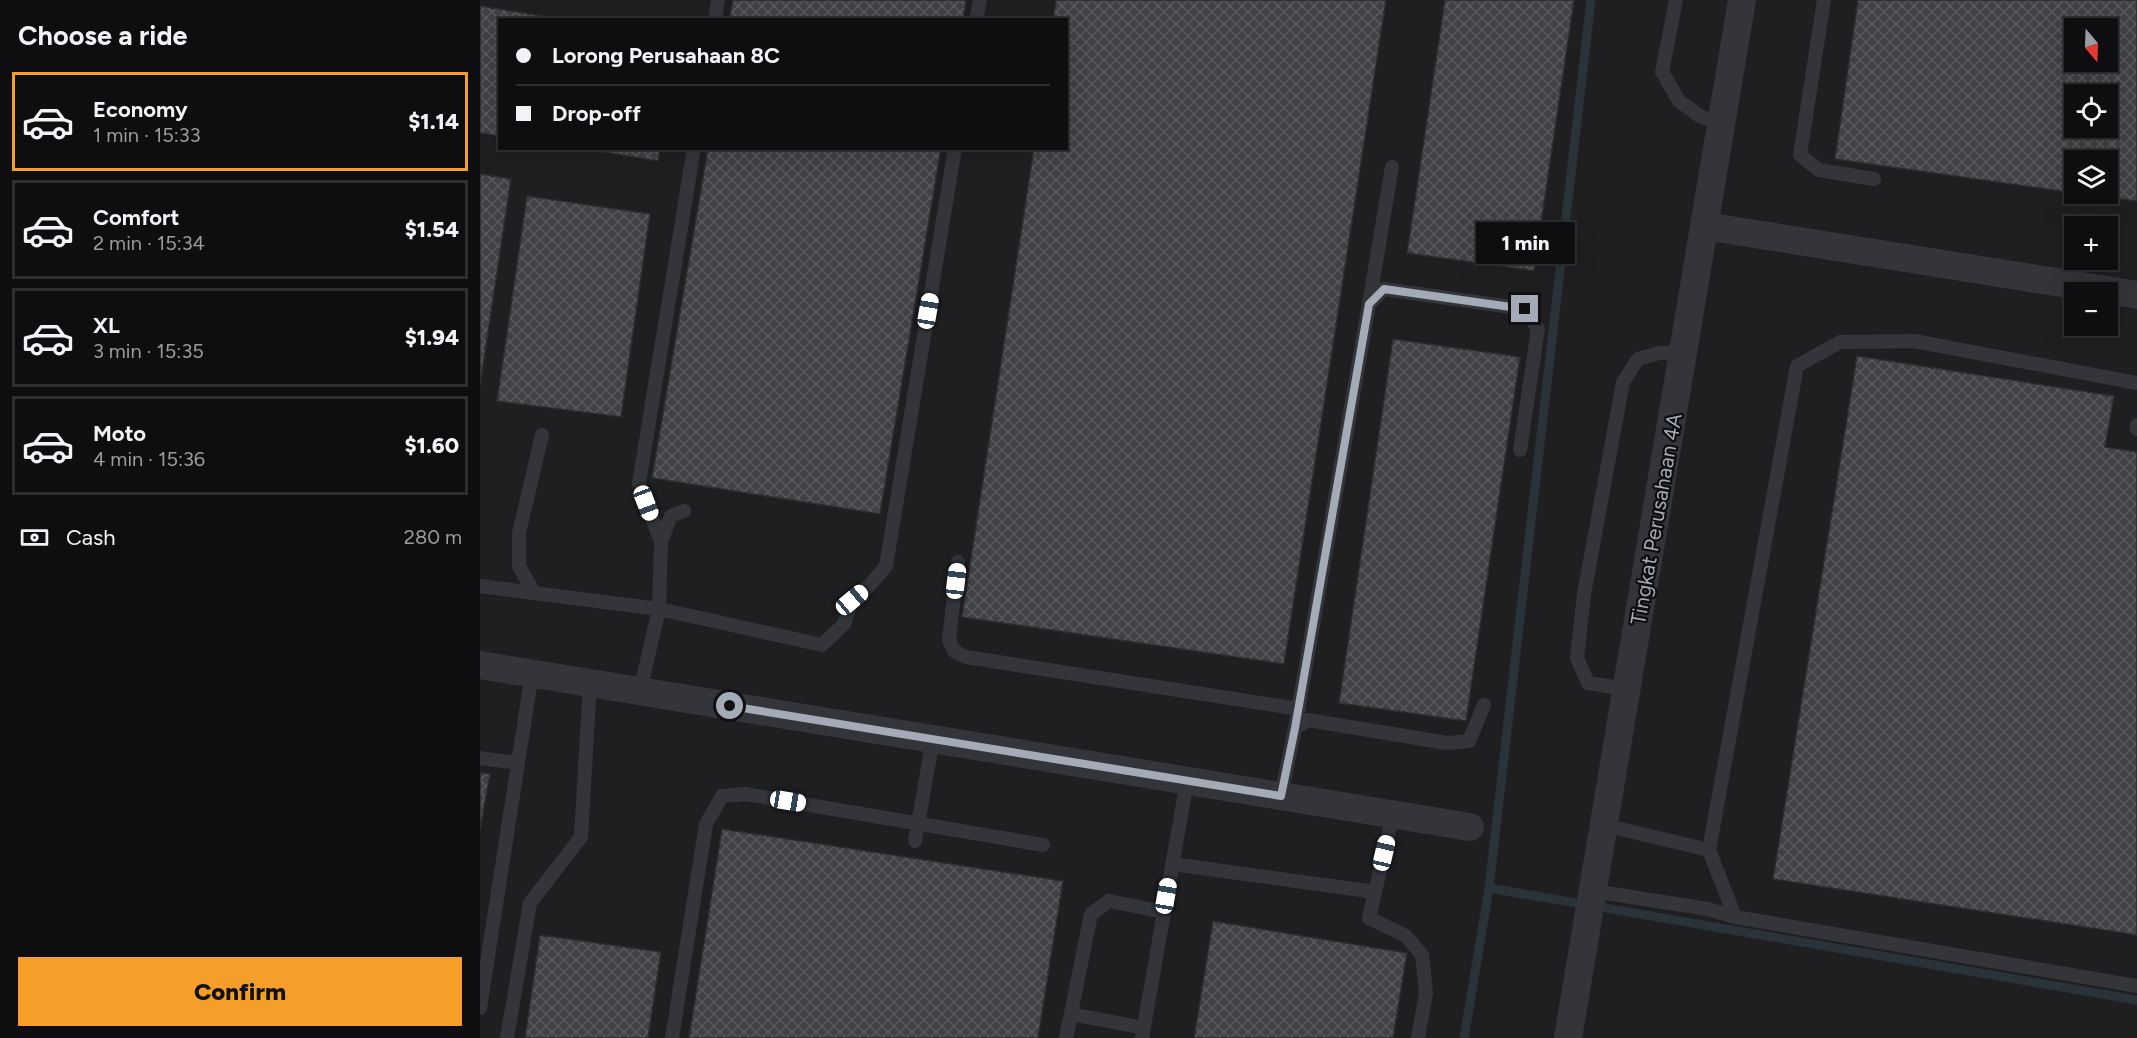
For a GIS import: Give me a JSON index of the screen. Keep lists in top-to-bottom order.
{
  "streets": {
    "street": ["Tingkat Perusahaan 4A"]
  },
  "north": "bottom",
  "page": {
    "heading": "Choose a ride",
    "map_buttons": ["+", "−"],
    "banner": ["Lorong Perusahaan 8C", "Drop-off"],
    "list": [
      {
        "name": "Economy",
        "note": "1 min · 15:33",
        "value": "$1.14"
      },
      {
        "name": "Comfort",
        "note": "2 min · 15:34",
        "value": "$1.54"
      },
      {
        "name": "XL",
        "note": "3 min · 15:35",
        "value": "$1.94"
      },
      {
        "name": "Moto",
        "note": "4 min · 15:36",
        "value": "$1.60"
      }
    ],
    "bubble": "1 min",
    "pay": ["Cash", "280 m"],
    "buttons": "Confirm"
  }
}
